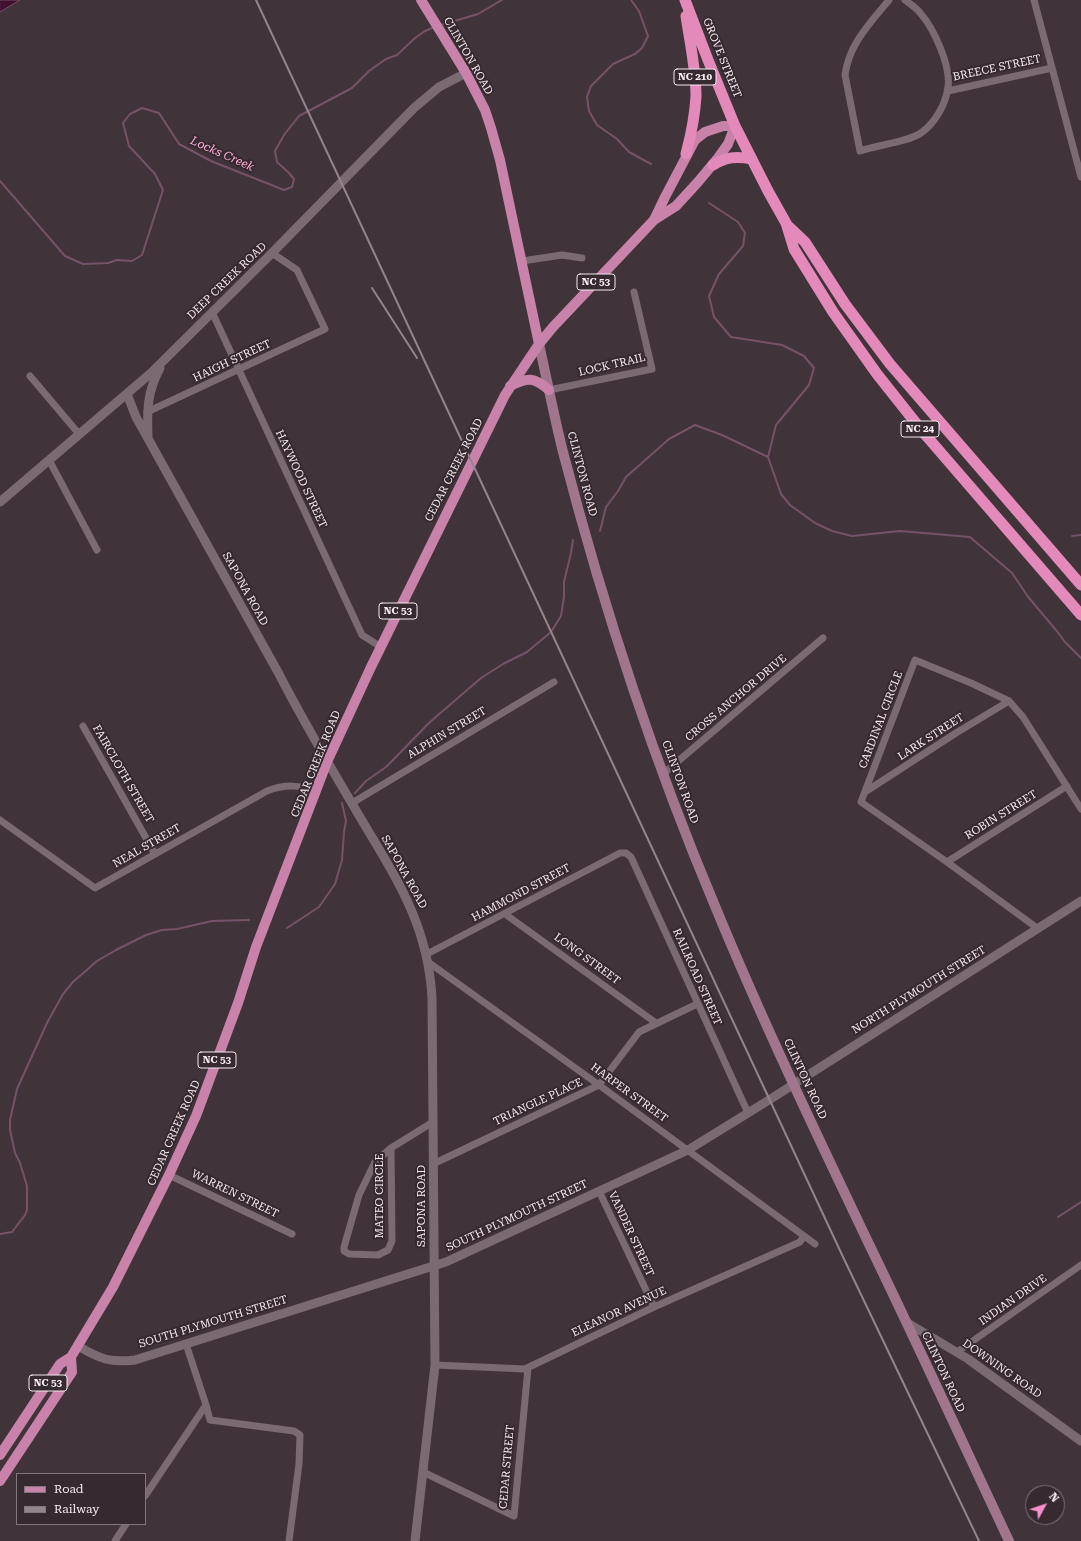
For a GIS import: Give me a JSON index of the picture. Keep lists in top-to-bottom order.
{
  "streets": {
    "highway": ["GROVE STREET", "NC 210", "NC 24"],
    "main road": ["CLINTON ROAD", "NC 53", "CEDAR CREEK ROAD"],
    "street": [
      "BREECE STREET",
      "DEEP CREEK ROAD",
      "HAIGH STREET",
      "LOCK TRAIL",
      "HAYWOOD STREET",
      "SAPONA ROAD",
      "CROSS ANCHOR DRIVE",
      "CARDINAL CIRCLE",
      "ALPHIN STREET",
      "LARK STREET",
      "FAIRCLOTH STREET",
      "ROBIN STREET",
      "NEAL STREET",
      "HAMMOND STREET",
      "LONG STREET",
      "RAILROAD STREET",
      "NORTH PLYMOUTH STREET",
      "HARPER STREET",
      "TRIANGLE PLACE",
      "WARREN STREET",
      "MATEO CIRCLE",
      "SOUTH PLYMOUTH STREET",
      "VANDER STREET",
      "INDIAN DRIVE",
      "ELEANOR AVENUE",
      "DOWNING ROAD",
      "CEDAR STREET"
    ]
  },
  "crossings": [
    ["CLINTON ROAD", "DEEP CREEK ROAD"],
    ["CLINTON ROAD", "LOCK TRAIL"],
    ["CLINTON ROAD", "CEDAR CREEK ROAD"],
    ["CLINTON ROAD", "CROSS ANCHOR DRIVE"],
    ["CLINTON ROAD", "NORTH PLYMOUTH STREET"],
    ["CLINTON ROAD", "DOWNING ROAD"],
    ["GROVE STREET", "NC 210"],
    ["GROVE STREET", "NC 24"],
    ["GROVE STREET", "CEDAR CREEK ROAD"],
    ["NC 210", "CEDAR CREEK ROAD"],
    ["DEEP CREEK ROAD", "HAIGH STREET"],
    ["DEEP CREEK ROAD", "HAYWOOD STREET"],
    ["DEEP CREEK ROAD", "SAPONA ROAD"],
    ["HAIGH STREET", "HAYWOOD STREET"],
    ["NC 24", "CEDAR CREEK ROAD"],
    ["CEDAR CREEK ROAD", "HAYWOOD STREET"],
    ["CEDAR CREEK ROAD", "SAPONA ROAD"],
    ["CEDAR CREEK ROAD", "NEAL STREET"],
    ["CEDAR CREEK ROAD", "WARREN STREET"],
    ["CEDAR CREEK ROAD", "SOUTH PLYMOUTH STREET"],
    ["SAPONA ROAD", "ALPHIN STREET"],
    ["SAPONA ROAD", "HAMMOND STREET"],
    ["SAPONA ROAD", "HARPER STREET"],
    ["SAPONA ROAD", "TRIANGLE PLACE"],
    ["SAPONA ROAD", "MATEO CIRCLE"],
    ["SAPONA ROAD", "SOUTH PLYMOUTH STREET"],
    ["SAPONA ROAD", "ELEANOR AVENUE"],
    ["SAPONA ROAD", "CEDAR STREET"],
    ["CARDINAL CIRCLE", "LARK STREET"],
    ["CARDINAL CIRCLE", "ROBIN STREET"],
    ["FAIRCLOTH STREET", "NEAL STREET"],
    ["HAMMOND STREET", "LONG STREET"],
    ["HAMMOND STREET", "RAILROAD STREET"],
    ["HAMMOND STREET", "HARPER STREET"],
    ["LONG STREET", "TRIANGLE PLACE"],
    ["RAILROAD STREET", "TRIANGLE PLACE"],
    ["RAILROAD STREET", "SOUTH PLYMOUTH STREET"],
    ["NORTH PLYMOUTH STREET", "SOUTH PLYMOUTH STREET"],
    ["HARPER STREET", "TRIANGLE PLACE"],
    ["HARPER STREET", "SOUTH PLYMOUTH STREET"],
    ["HARPER STREET", "ELEANOR AVENUE"],
    ["SOUTH PLYMOUTH STREET", "VANDER STREET"],
    ["VANDER STREET", "ELEANOR AVENUE"],
    ["INDIAN DRIVE", "DOWNING ROAD"],
    ["ELEANOR AVENUE", "CEDAR STREET"]
  ],
  "water": ["Locks Creek"],
  "legend": ["Road", "Railway"],
  "north": "top right"
}
